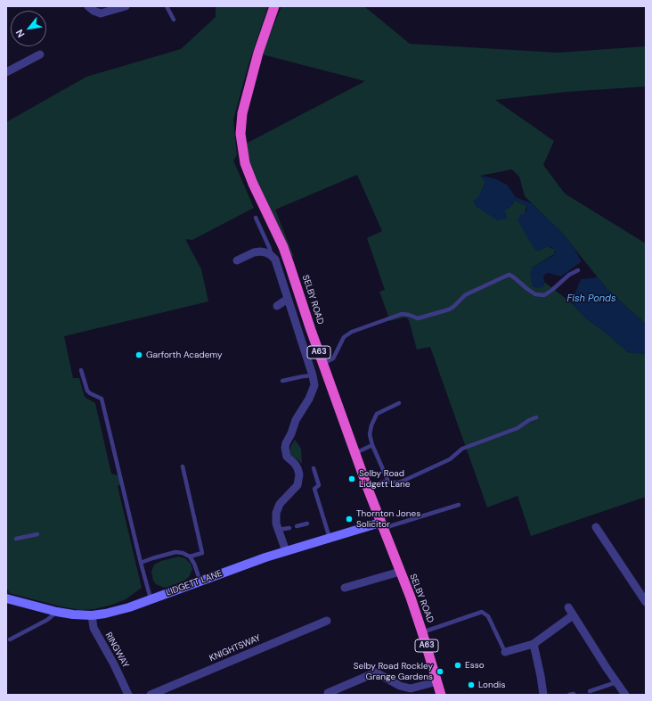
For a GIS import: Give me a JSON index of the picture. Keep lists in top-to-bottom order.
{
  "streets": {
    "highway": ["SELBY ROAD", "A63"],
    "main road": ["LIDGETT LANE"],
    "street": ["KNIGHTSWAY", "RINGWAY"]
  },
  "crossings": [
    ["SELBY ROAD", "LIDGETT LANE"],
    ["LIDGETT LANE", "RINGWAY"]
  ],
  "water": ["Fish Ponds"],
  "places": [
    "Garforth Academy",
    "Selby Road Lidgett Lane",
    "Thornton Jones Solicitor",
    "Esso",
    "Selby Road Rockley Grange Gardens",
    "Londis"
  ],
  "north": "bottom left"
}
